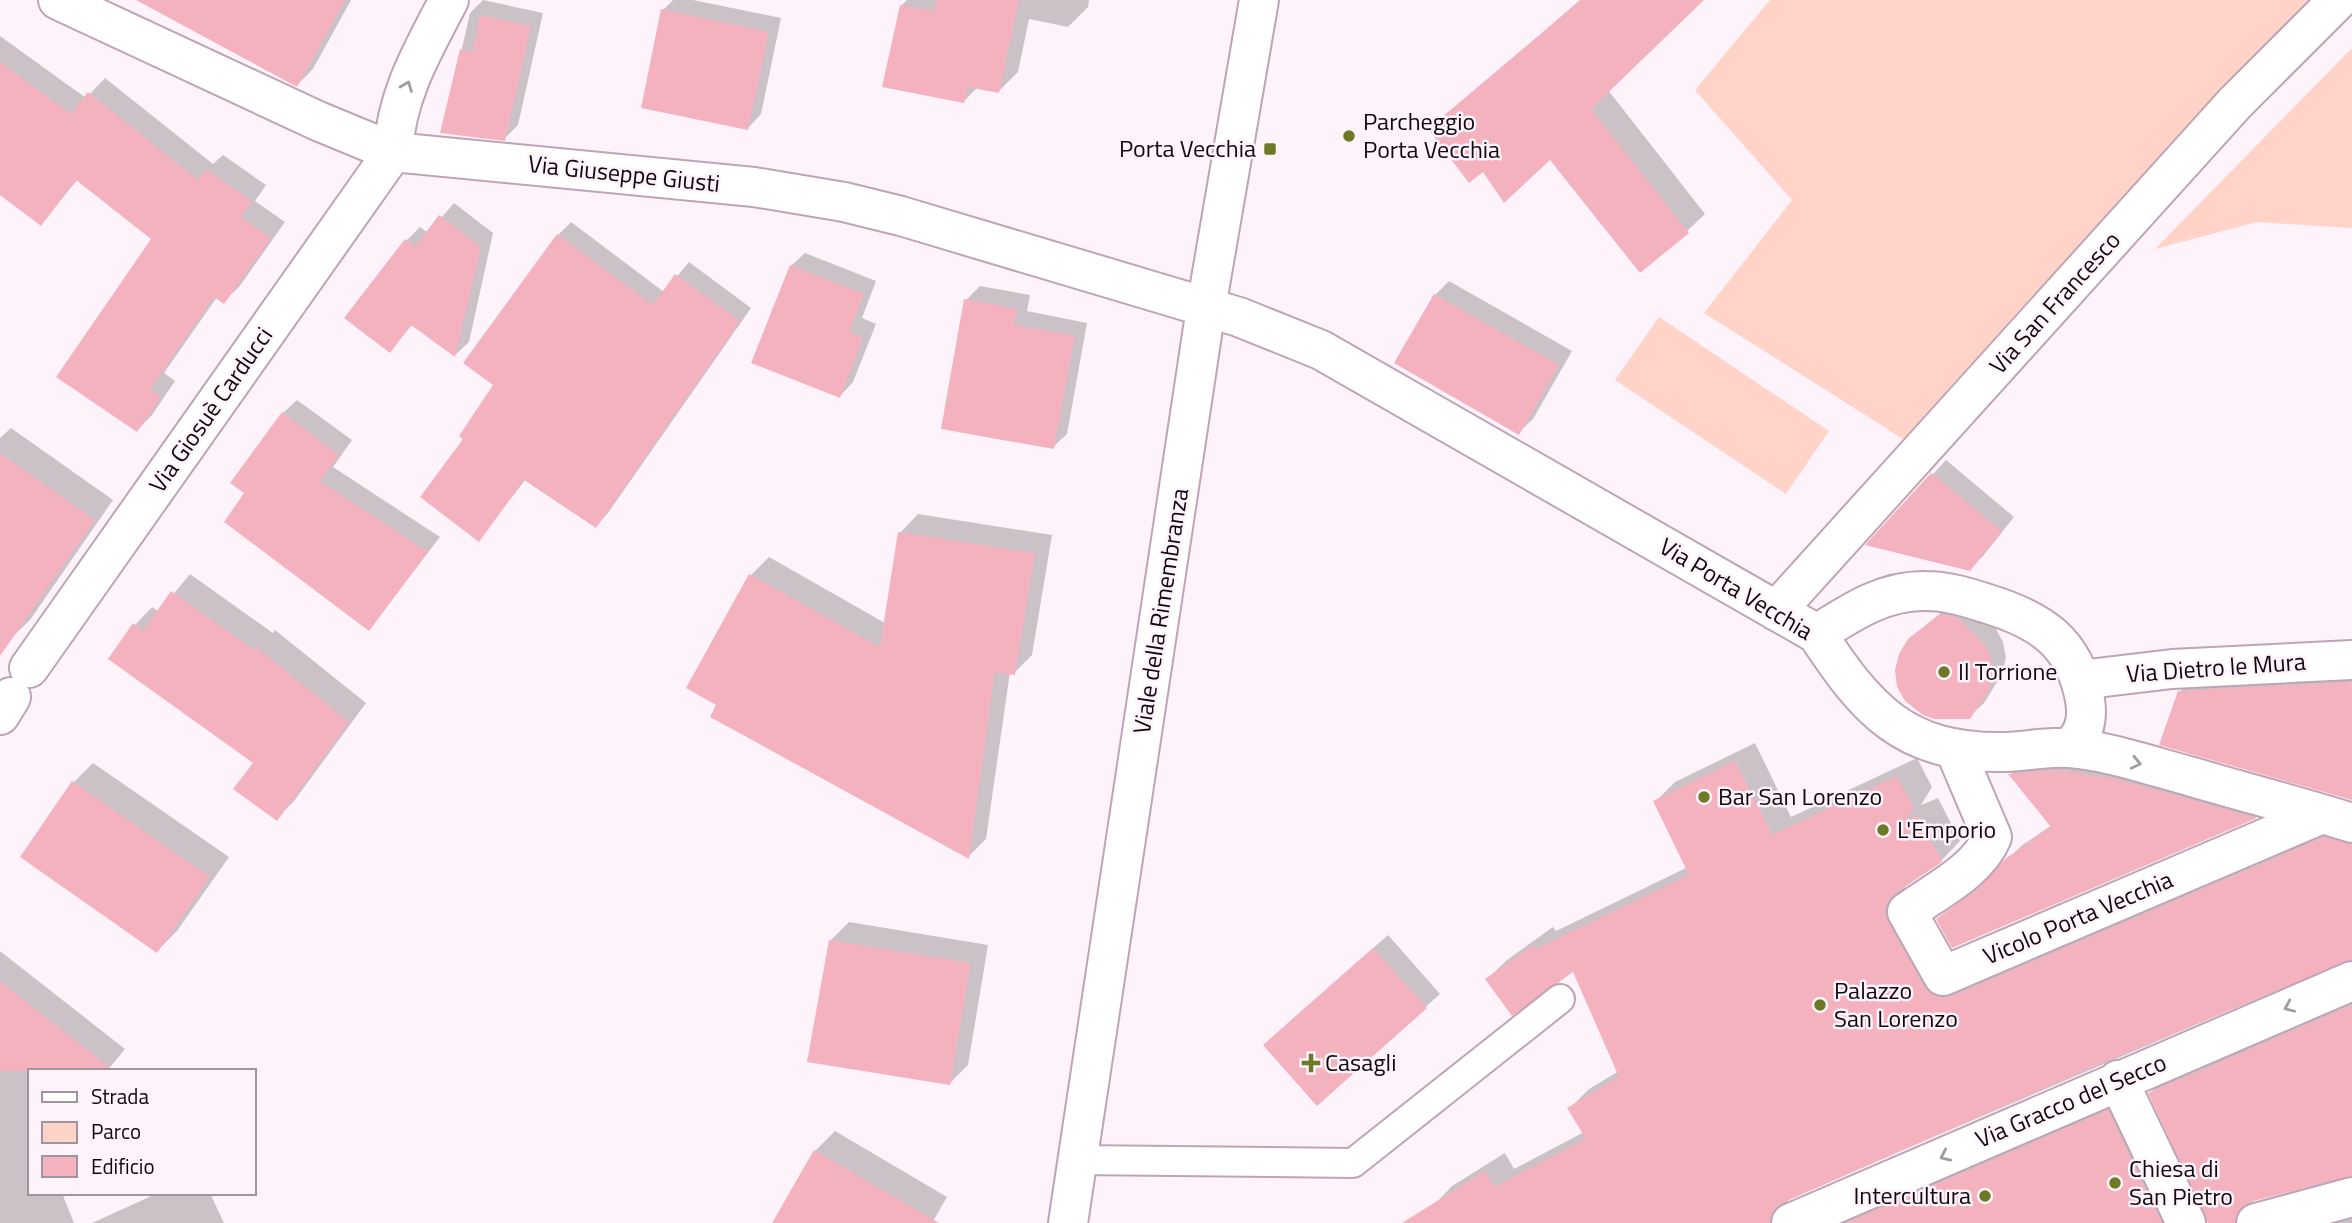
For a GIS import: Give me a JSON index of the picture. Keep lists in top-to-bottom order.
{
  "streets": {
    "street": [
      "Via Giuseppe Giusti",
      "Via San Francesco",
      "Via Giosuè Carducci",
      "Via Porta Vecchia",
      "Viale della Rimembranza",
      "Via Dietro le Mura",
      "Vicolo Porta Vecchia",
      "Via Gracco del Secco"
    ]
  },
  "crossings": [
    ["Via Giuseppe Giusti", "Via Giosuè Carducci"],
    ["Via Giuseppe Giusti", "Via Porta Vecchia"],
    ["Via Giuseppe Giusti", "Viale della Rimembranza"],
    ["Via San Francesco", "Via Porta Vecchia"],
    ["Via Porta Vecchia", "Viale della Rimembranza"],
    ["Via Porta Vecchia", "Vicolo Porta Vecchia"]
  ],
  "one_way": ["Via Gracco del Secco"],
  "places": {
    "other": [
      "Parcheggio Porta Vecchia",
      "Il Torrione",
      "Bar San Lorenzo",
      "L'Emporio",
      "Palazzo San Lorenzo",
      "Chiesa di San Pietro",
      "Intercultura"
    ],
    "transit": ["Porta Vecchia"],
    "health": ["Casagli"]
  },
  "legend": ["Strada", "Parco", "Edificio"]
}
